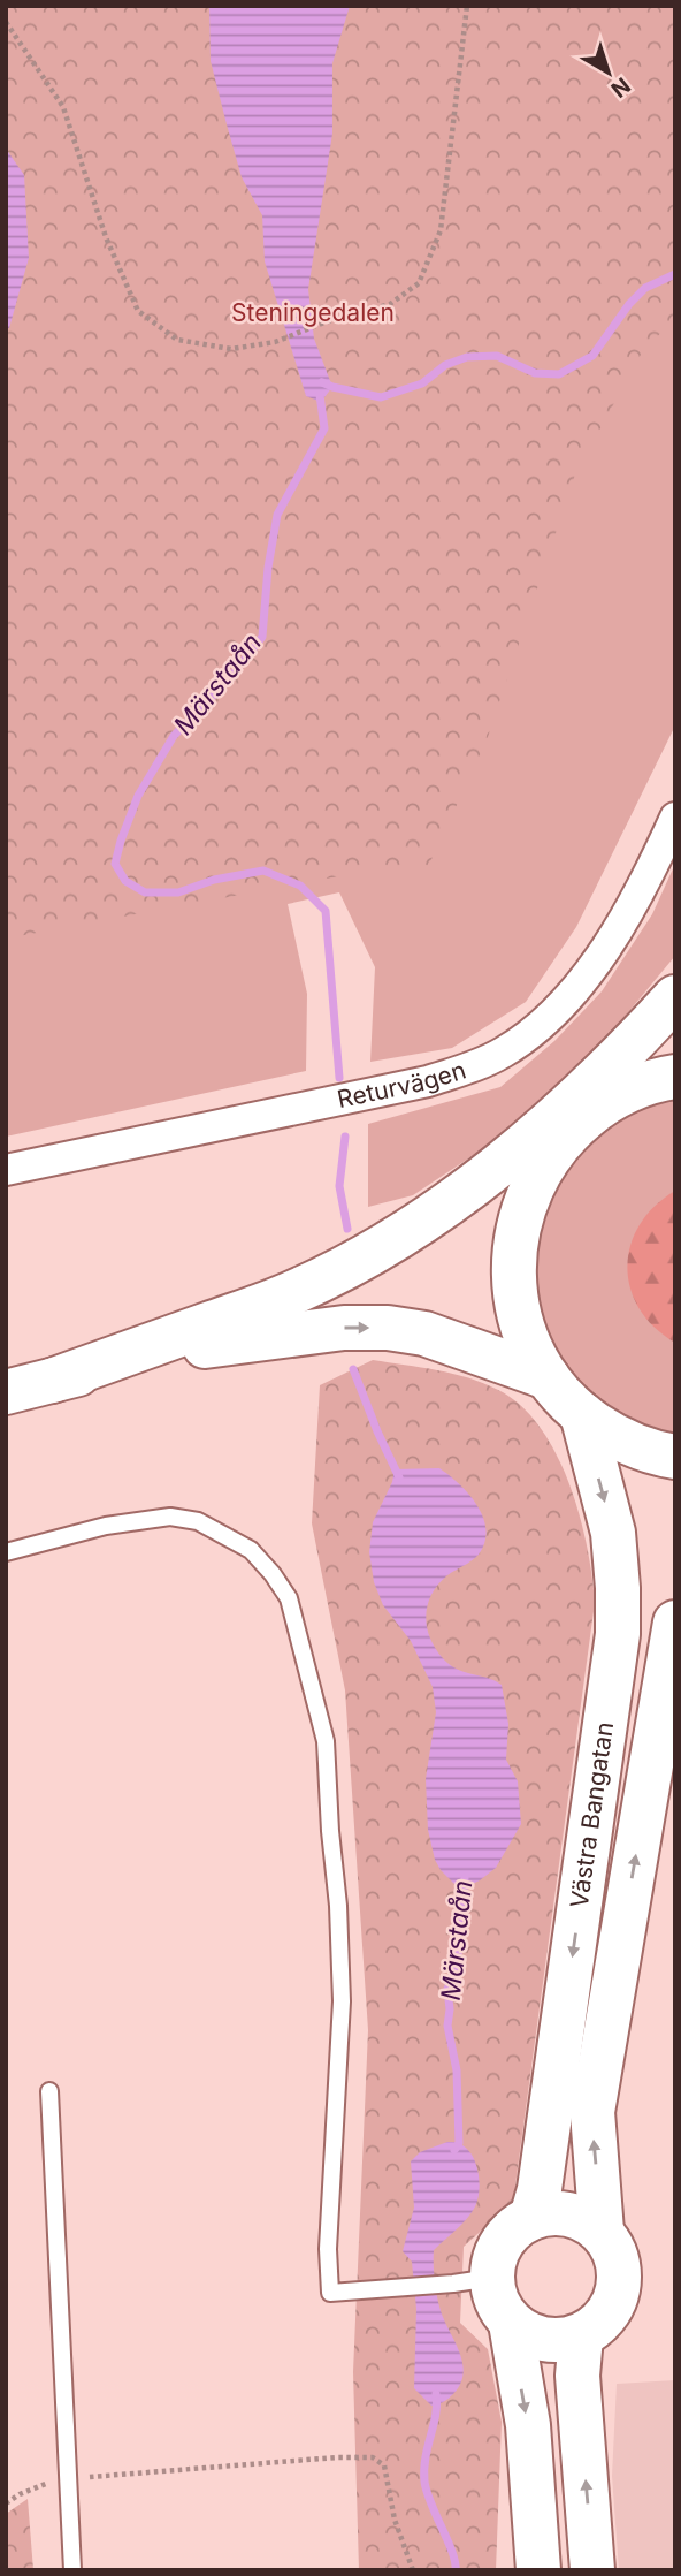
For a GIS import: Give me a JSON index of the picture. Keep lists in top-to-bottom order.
{
  "streets": {
    "street": ["Returvägen", "Västra Bangatan"]
  },
  "water": ["Märstaån"],
  "parks": ["Steningedalen"],
  "north": "bottom right"
}
